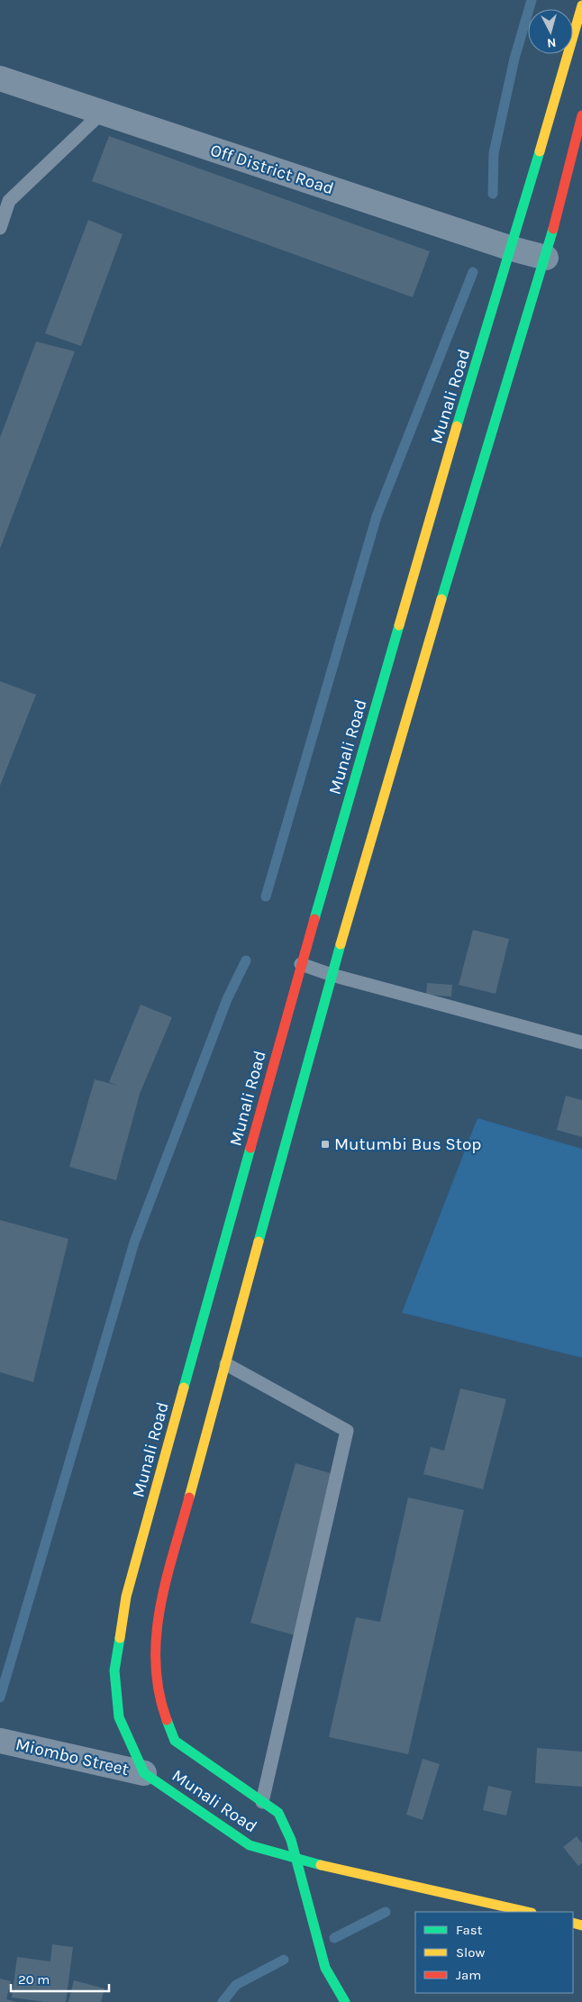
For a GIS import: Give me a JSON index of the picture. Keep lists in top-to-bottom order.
{
  "streets": {
    "main road": ["Munali Road"],
    "street": ["Off District Road", "Miombo Street"]
  },
  "crossings": [
    ["Off District Road", "Munali Road"],
    ["Munali Road", "Miombo Street"]
  ],
  "places": {
    "transit": ["Mutumbi Bus Stop"]
  },
  "legend": ["Fast", "Slow", "Jam"],
  "scale_bar": "20 m",
  "north": "bottom"
}
